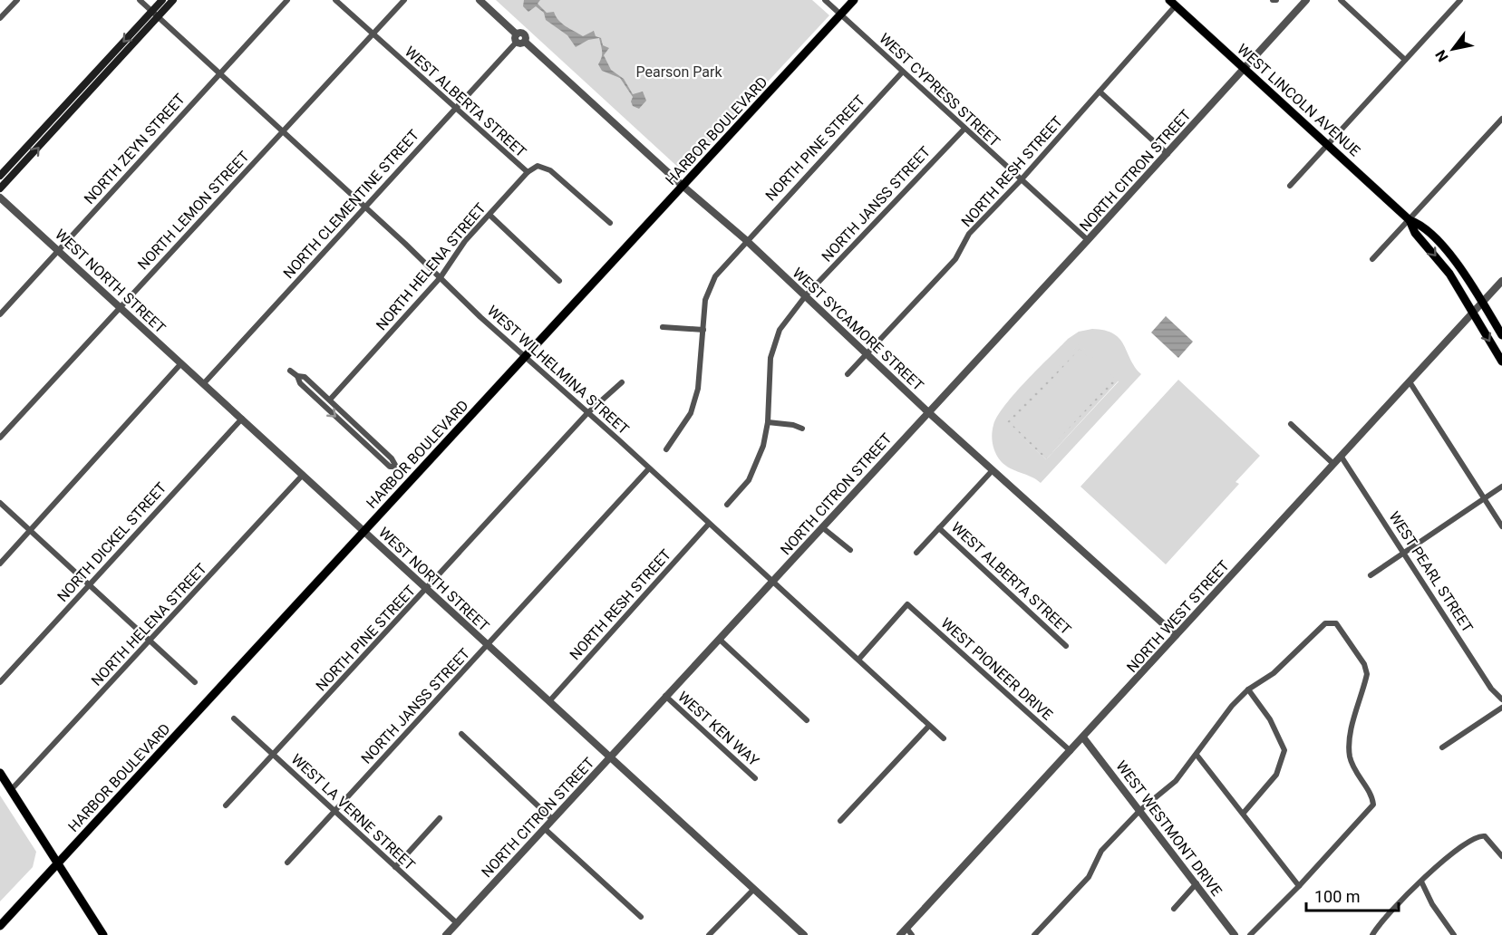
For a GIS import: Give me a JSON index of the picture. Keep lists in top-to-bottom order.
{
  "streets": {
    "main road": ["WEST LINCOLN AVENUE", "HARBOR BOULEVARD"],
    "street": [
      "WEST CYPRESS STREET",
      "WEST ALBERTA STREET",
      "NORTH PINE STREET",
      "NORTH ZEYN STREET",
      "NORTH CITRON STREET",
      "NORTH RESH STREET",
      "NORTH CLEMENTINE STREET",
      "NORTH JANSS STREET",
      "NORTH LEMON STREET",
      "NORTH HELENA STREET",
      "WEST NORTH STREET",
      "WEST SYCAMORE STREET",
      "WEST WILHELMINA STREET",
      "NORTH DICKEL STREET",
      "WEST PEARL STREET",
      "NORTH WEST STREET",
      "WEST PIONEER DRIVE",
      "WEST KEN WAY",
      "WEST LA VERNE STREET",
      "WEST WESTMONT DRIVE"
    ]
  },
  "crossings": [
    ["WEST CYPRESS STREET", "HARBOR BOULEVARD"],
    ["WEST CYPRESS STREET", "NORTH PINE STREET"],
    ["WEST CYPRESS STREET", "NORTH CITRON STREET"],
    ["WEST CYPRESS STREET", "NORTH RESH STREET"],
    ["WEST CYPRESS STREET", "NORTH JANSS STREET"],
    ["WEST LINCOLN AVENUE", "NORTH CITRON STREET"],
    ["WEST LINCOLN AVENUE", "NORTH RESH STREET"],
    ["WEST LINCOLN AVENUE", "NORTH WEST STREET"],
    ["WEST ALBERTA STREET", "NORTH CLEMENTINE STREET"],
    ["WEST ALBERTA STREET", "NORTH LEMON STREET"],
    ["WEST ALBERTA STREET", "NORTH HELENA STREET"],
    ["HARBOR BOULEVARD", "WEST NORTH STREET"],
    ["HARBOR BOULEVARD", "WEST SYCAMORE STREET"],
    ["HARBOR BOULEVARD", "WEST WILHELMINA STREET"],
    ["NORTH PINE STREET", "WEST NORTH STREET"],
    ["NORTH PINE STREET", "WEST SYCAMORE STREET"],
    ["NORTH PINE STREET", "WEST WILHELMINA STREET"],
    ["NORTH PINE STREET", "WEST LA VERNE STREET"],
    ["NORTH ZEYN STREET", "WEST NORTH STREET"],
    ["NORTH ZEYN STREET", "WEST WILHELMINA STREET"],
    ["NORTH CITRON STREET", "WEST NORTH STREET"],
    ["NORTH CITRON STREET", "WEST SYCAMORE STREET"],
    ["NORTH CITRON STREET", "WEST WILHELMINA STREET"],
    ["NORTH CITRON STREET", "WEST KEN WAY"],
    ["NORTH CITRON STREET", "WEST LA VERNE STREET"],
    ["NORTH RESH STREET", "WEST NORTH STREET"],
    ["NORTH RESH STREET", "WEST SYCAMORE STREET"],
    ["NORTH RESH STREET", "WEST WILHELMINA STREET"],
    ["NORTH CLEMENTINE STREET", "WEST NORTH STREET"],
    ["NORTH CLEMENTINE STREET", "WEST SYCAMORE STREET"],
    ["NORTH CLEMENTINE STREET", "WEST WILHELMINA STREET"],
    ["NORTH JANSS STREET", "WEST NORTH STREET"],
    ["NORTH JANSS STREET", "WEST SYCAMORE STREET"],
    ["NORTH JANSS STREET", "WEST WILHELMINA STREET"],
    ["NORTH JANSS STREET", "WEST LA VERNE STREET"],
    ["NORTH LEMON STREET", "WEST NORTH STREET"],
    ["NORTH LEMON STREET", "WEST WILHELMINA STREET"],
    ["NORTH HELENA STREET", "WEST NORTH STREET"],
    ["NORTH HELENA STREET", "WEST WILHELMINA STREET"],
    ["WEST NORTH STREET", "NORTH DICKEL STREET"],
    ["WEST SYCAMORE STREET", "NORTH WEST STREET"],
    ["WEST WILHELMINA STREET", "WEST PIONEER DRIVE"],
    ["WEST PEARL STREET", "NORTH WEST STREET"],
    ["NORTH WEST STREET", "WEST PIONEER DRIVE"],
    ["NORTH WEST STREET", "WEST WESTMONT DRIVE"]
  ],
  "parks": ["Pearson Park"],
  "scale_bar": "100 m",
  "north": "bottom left"
}
